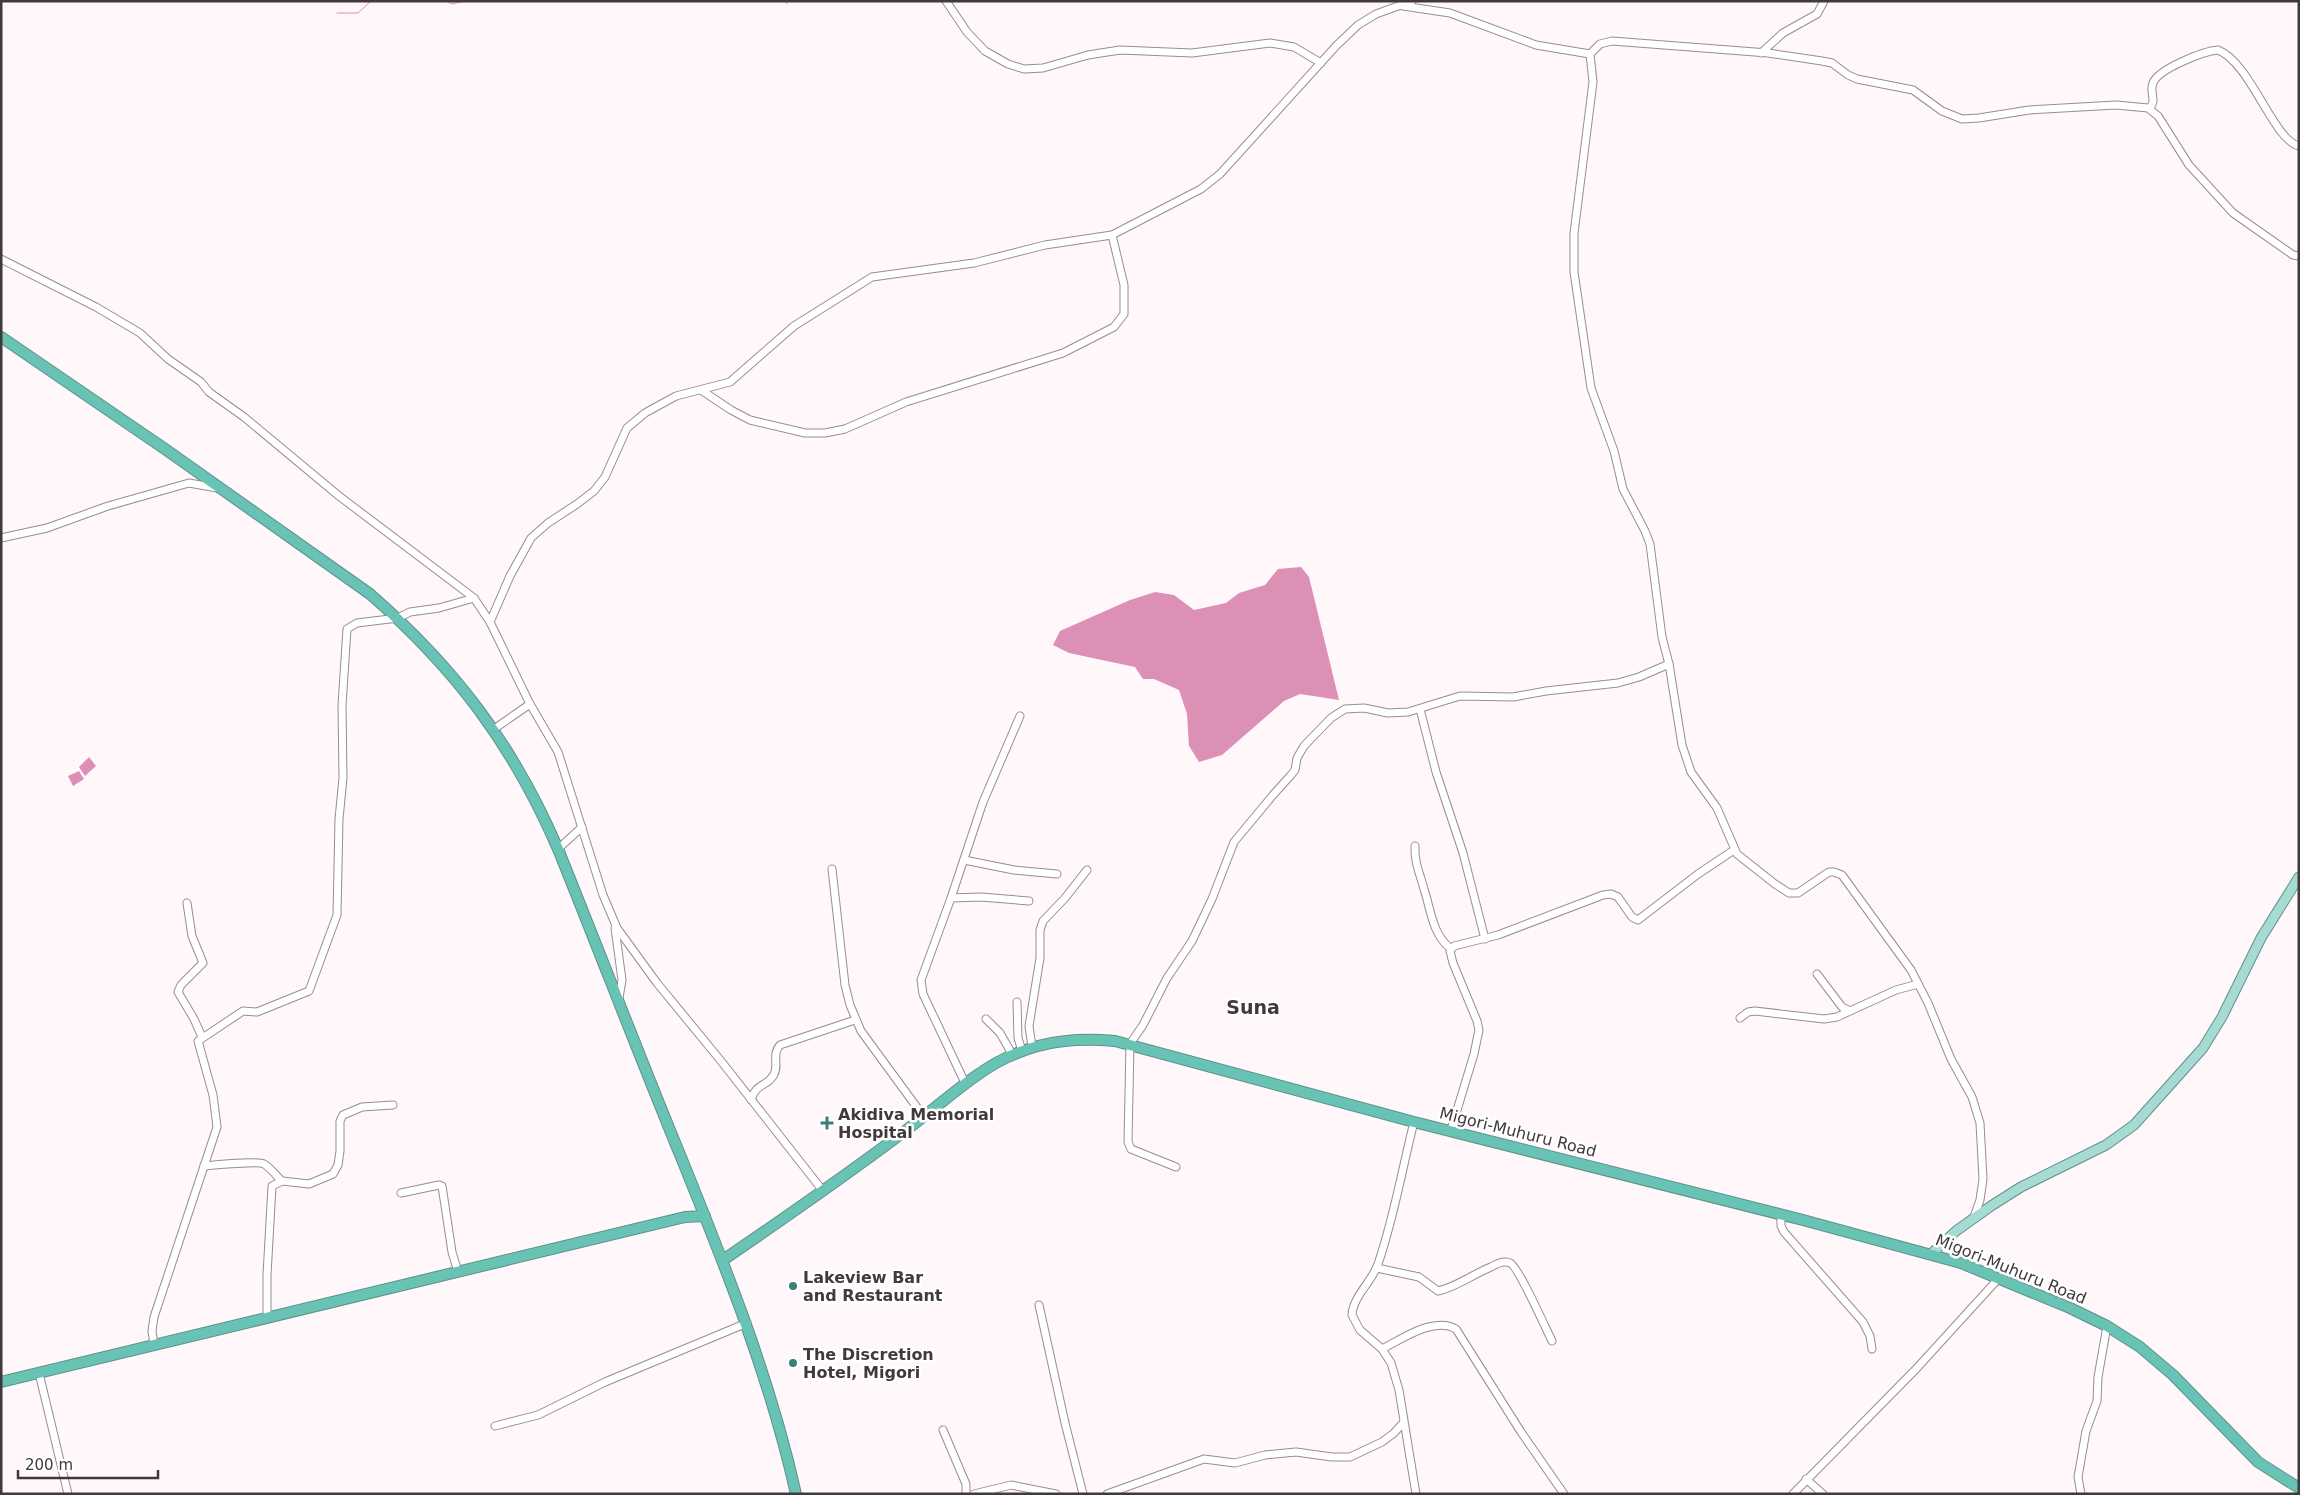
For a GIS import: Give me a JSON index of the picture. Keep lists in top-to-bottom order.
{
  "streets": {
    "highway": ["Migori-Muhuru Road"]
  },
  "districts": ["Suna"],
  "places": {
    "health": ["Akidiva Memorial Hospital"],
    "other": ["Lakeview Bar and Restaurant", "The Discretion Hotel, Migori"]
  },
  "scale_bar": "200 m"
}
